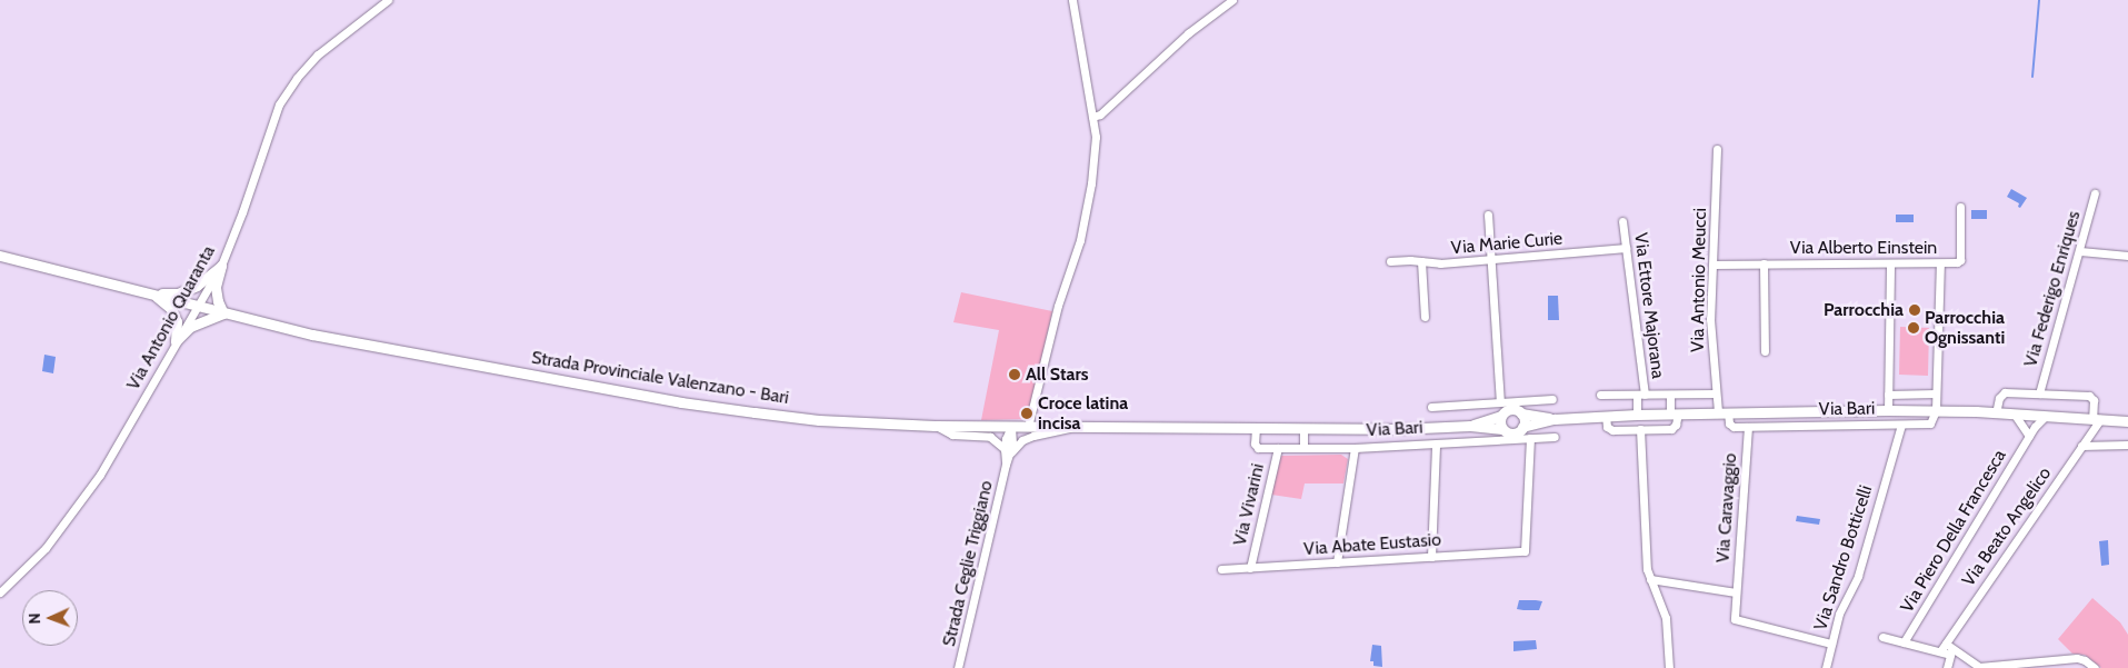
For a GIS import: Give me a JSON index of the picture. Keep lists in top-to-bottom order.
{
  "streets": {
    "main road": ["Strada Provinciale Valenzano - Bari", "Via Bari"],
    "street": [
      "Via Marie Curie",
      "Via Alberto Einstein",
      "Via Antonio Meucci",
      "Via Federigo Enriques",
      "Via Ettore Majorana",
      "Via Antonio Quaranta",
      "Via Vivarini",
      "Via Caravaggio",
      "Via Beato Angelico",
      "Via Piero Della Francesca",
      "Via Abate Eustasio",
      "Via Sandro Botticelli",
      "Strada Ceglie Triggiano"
    ]
  },
  "crossings": [
    ["Via Marie Curie", "Via Ettore Majorana"],
    ["Via Alberto Einstein", "Via Antonio Meucci"],
    ["Via Antonio Meucci", "Via Bari"],
    ["Via Ettore Majorana", "Via Bari"],
    ["Via Antonio Quaranta", "Strada Provinciale Valenzano - Bari"],
    ["Strada Provinciale Valenzano - Bari", "Via Bari"],
    ["Strada Provinciale Valenzano - Bari", "Strada Ceglie Triggiano"],
    ["Via Bari", "Via Vivarini"],
    ["Via Bari", "Via Caravaggio"],
    ["Via Bari", "Via Beato Angelico"],
    ["Via Bari", "Via Piero Della Francesca"],
    ["Via Bari", "Via Abate Eustasio"],
    ["Via Bari", "Via Sandro Botticelli"],
    ["Via Vivarini", "Via Abate Eustasio"],
    ["Via Caravaggio", "Via Sandro Botticelli"],
    ["Via Beato Angelico", "Via Piero Della Francesca"]
  ],
  "places": [
    "Parrocchia",
    "Parrocchia Ognissanti",
    "All Stars",
    "Croce latina incisa"
  ],
  "north": "left"
}
